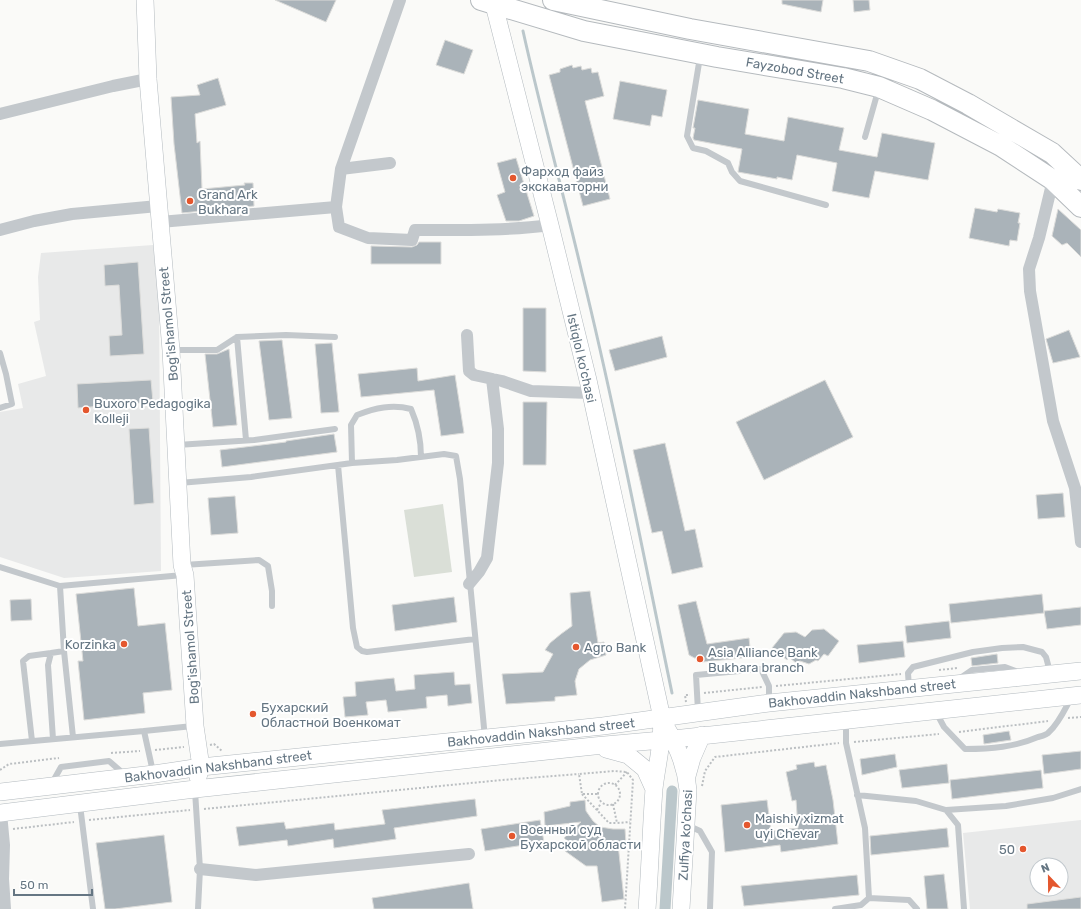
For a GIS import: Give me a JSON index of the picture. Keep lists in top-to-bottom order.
{
  "streets": {
    "main road": [
      "Fayzobod Street",
      "Bog'ishamol Street",
      "Istiqlol ko'chasi",
      "Bakhovaddin Nakshband street",
      "Zulfiya ko'chasi"
    ]
  },
  "crossings": [
    ["Fayzobod Street", "Istiqlol ko'chasi"],
    ["Bog'ishamol Street", "Bakhovaddin Nakshband street"],
    ["Istiqlol ko'chasi", "Bakhovaddin Nakshband street"],
    ["Istiqlol ko'chasi", "Zulfiya ko'chasi"],
    ["Bakhovaddin Nakshband street", "Zulfiya ko'chasi"]
  ],
  "places": [
    "Фарход файз экскаваторни",
    "Grand Ark Bukhara",
    "Buxoro Pedagogika Kolleji",
    "Korzinka",
    "Agro Bank",
    "Asia Alliance Bank Bukhara branch",
    "Бухарский Областной Военкомат",
    "Maishiy xizmat uyi Chevar",
    "Военный суд Бухарской области",
    "50"
  ],
  "scale_bar": "50 m",
  "north": "top"
}
